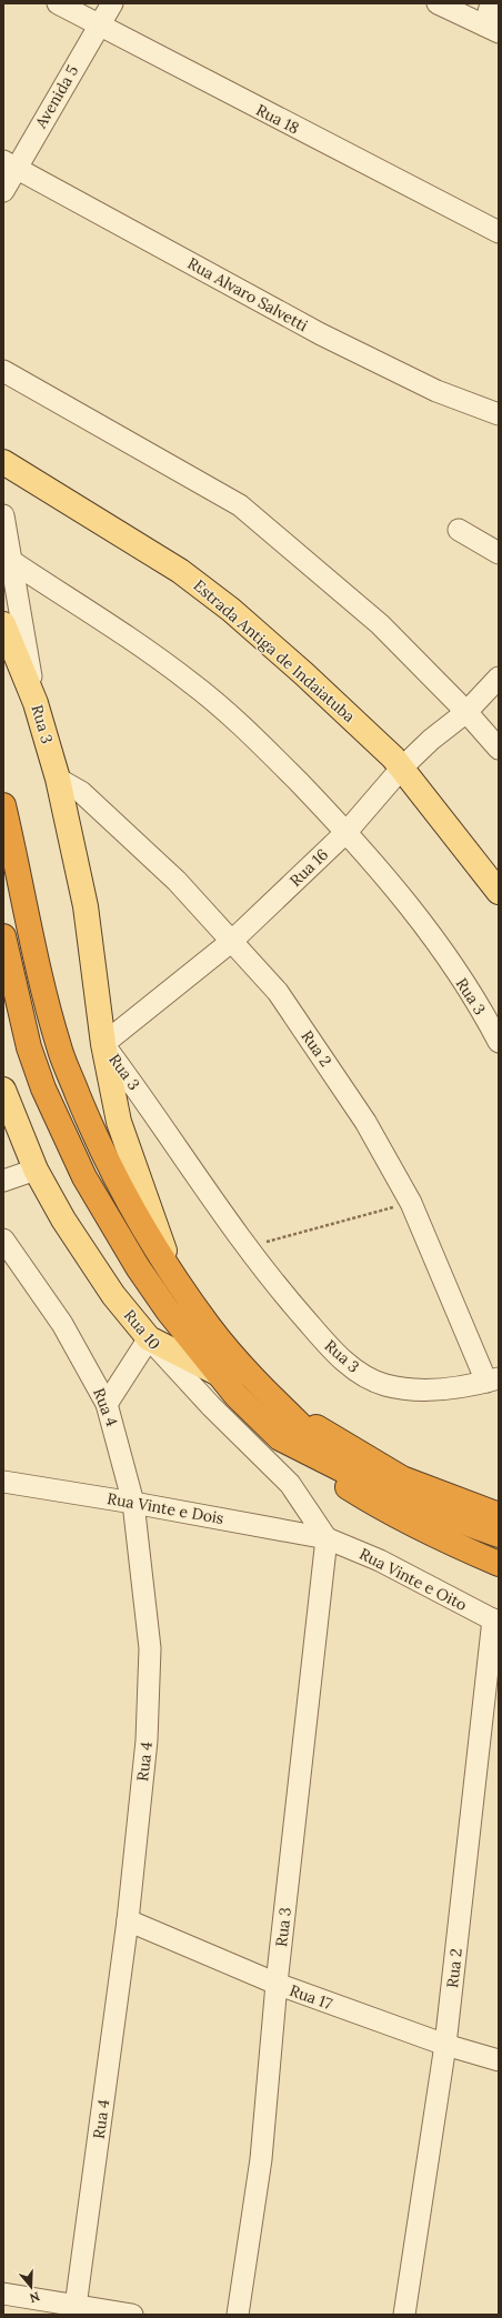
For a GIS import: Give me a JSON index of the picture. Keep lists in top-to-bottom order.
{
  "streets": {
    "main road": ["Estrada Antiga de Indaiatuba", "Rua 3", "Rua 10"],
    "street": [
      "Avenida 5",
      "Rua 18",
      "Rua Alvaro Salvetti",
      "Rua 16",
      "Rua 2",
      "Rua 4",
      "Rua Vinte e Dois",
      "Rua Vinte e Oito",
      "Rua 17"
    ]
  },
  "crossings": [
    ["Avenida 5", "Rua 18"],
    ["Avenida 5", "Rua Alvaro Salvetti"],
    ["Estrada Antiga de Indaiatuba", "Rua 16"],
    ["Rua 3", "Rua 16"],
    ["Rua 3", "Rua 2"],
    ["Rua 3", "Rua 10"],
    ["Rua 3", "Rua Vinte e Dois"],
    ["Rua 3", "Rua Vinte e Oito"],
    ["Rua 3", "Rua 17"],
    ["Rua 16", "Rua 2"],
    ["Rua 2", "Rua Vinte e Oito"],
    ["Rua 2", "Rua 17"],
    ["Rua 10", "Rua Vinte e Dois"],
    ["Rua 10", "Rua Vinte e Oito"],
    ["Rua 4", "Rua Vinte e Dois"],
    ["Rua 4", "Rua 17"],
    ["Rua Vinte e Dois", "Rua Vinte e Oito"]
  ],
  "north": "bottom"
}
